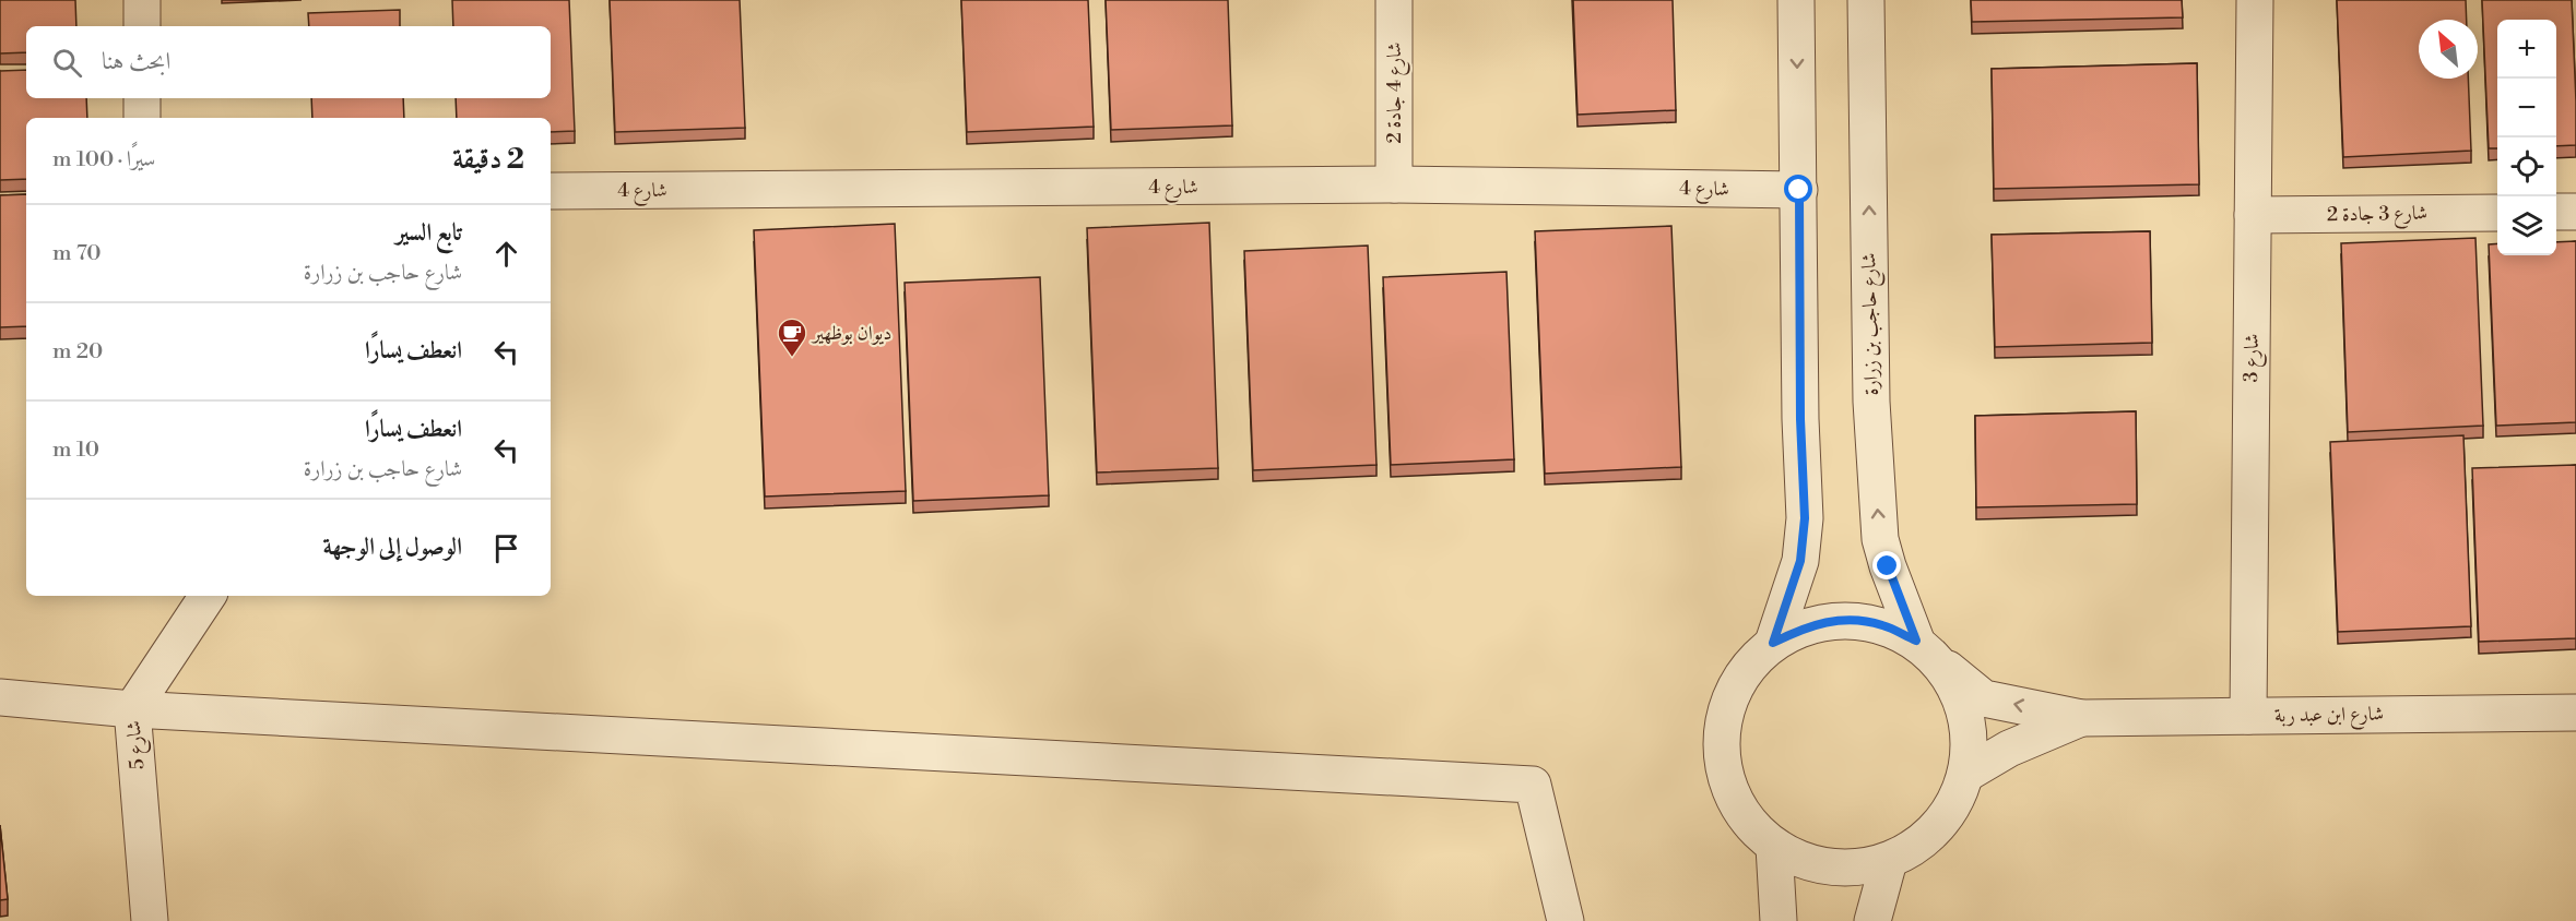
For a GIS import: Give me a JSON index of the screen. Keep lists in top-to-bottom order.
{
  "streets": {
    "street": [
      "شارع 4 جادة 2",
      "شارع 4",
      "شارع 3 جادة 2",
      "شارع حاجب بن زرارة",
      "شارع 3",
      "شارع ابن عبد ربة",
      "شارع 5"
    ]
  },
  "crossings": [
    ["شارع 4 جادة 2", "شارع 4"],
    ["شارع 3 جادة 2", "شارع 3"],
    ["شارع حاجب بن زرارة", "شارع ابن عبد ربة"],
    ["شارع 3", "شارع ابن عبد ربة"]
  ],
  "places": {
    "cafe": ["ديوان بوظهير"]
  },
  "north": "top left",
  "page": {
    "map_buttons": ["+", "−"],
    "search": "ابحث هنا",
    "heading": ["2 دقيقة", "سيرًا · 100 m"],
    "list": [
      ["تابع السير", "شارع حاجب بن زرارة", "70 m"],
      ["انعطف يسارًا", "20 m"],
      ["انعطف يسارًا", "شارع حاجب بن زرارة", "10 m"],
      "الوصول إلى الوجهة"
    ]
  }
}
